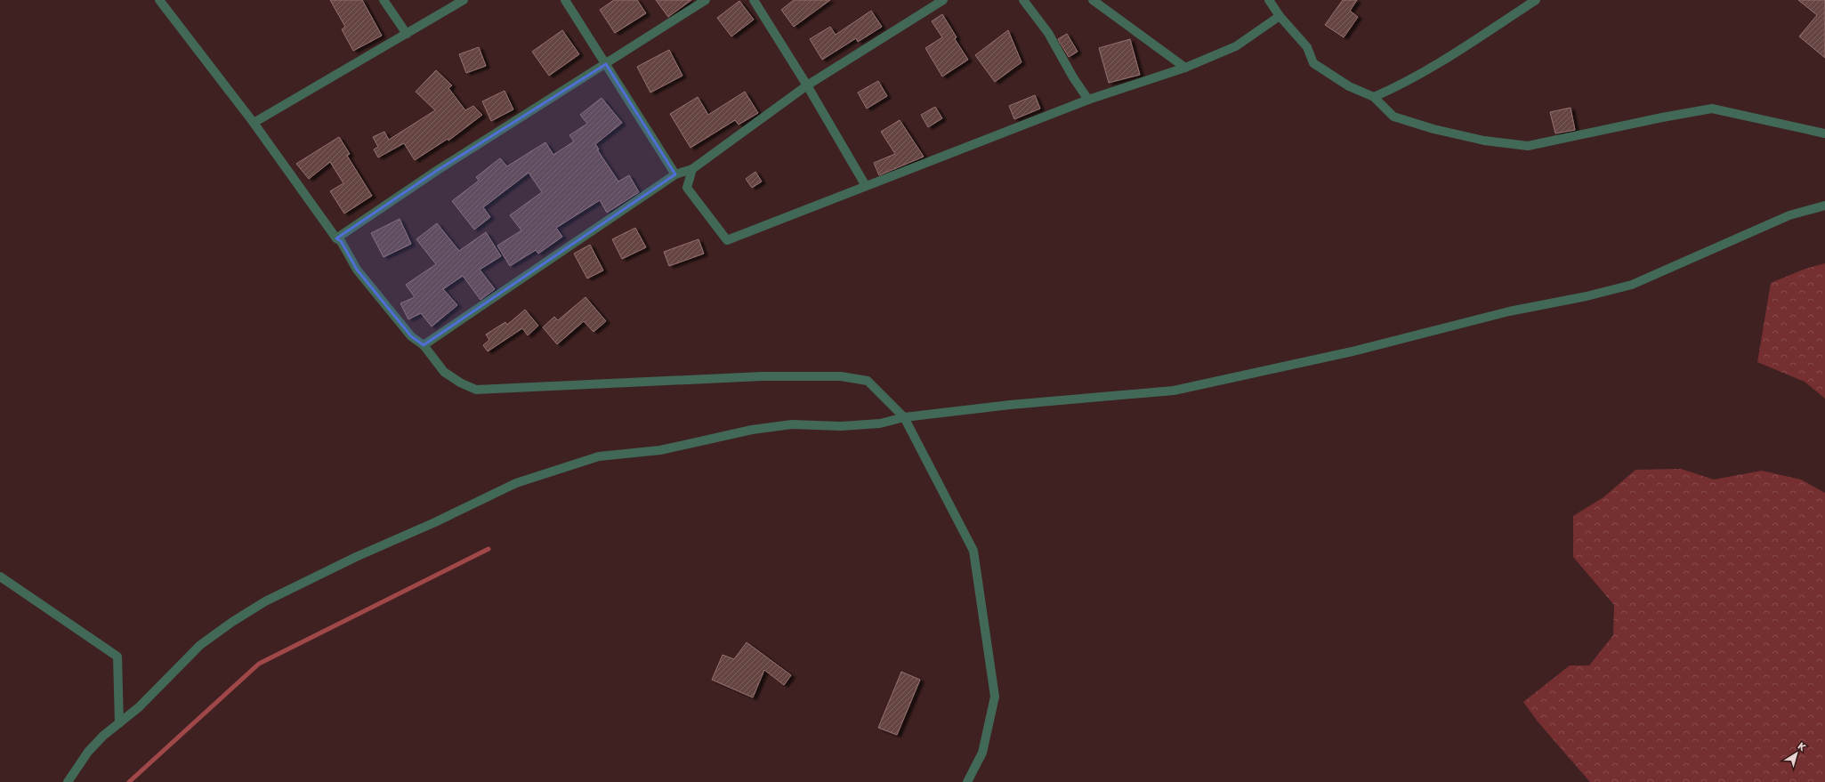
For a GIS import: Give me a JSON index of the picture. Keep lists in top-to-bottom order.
{
  "north": "top right"
}
